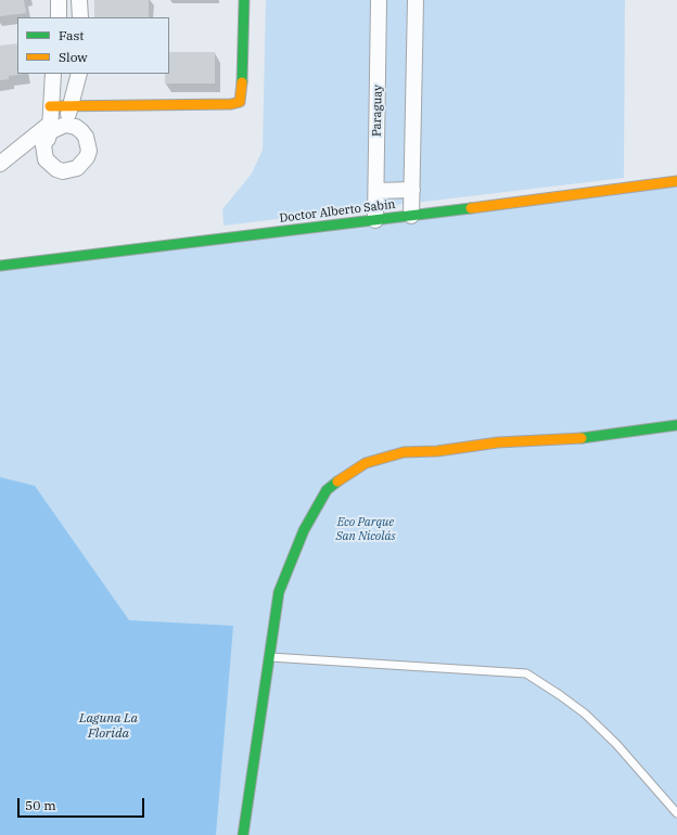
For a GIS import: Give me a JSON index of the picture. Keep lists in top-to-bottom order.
{
  "streets": {
    "street": ["Paraguay", "Doctor Alberto Sabin"]
  },
  "crossings": [
    ["Paraguay", "Doctor Alberto Sabin"]
  ],
  "water": ["Laguna La Florida"],
  "parks": ["Eco Parque San Nicolás"],
  "legend": ["Fast", "Slow"],
  "scale_bar": "50 m"
}
